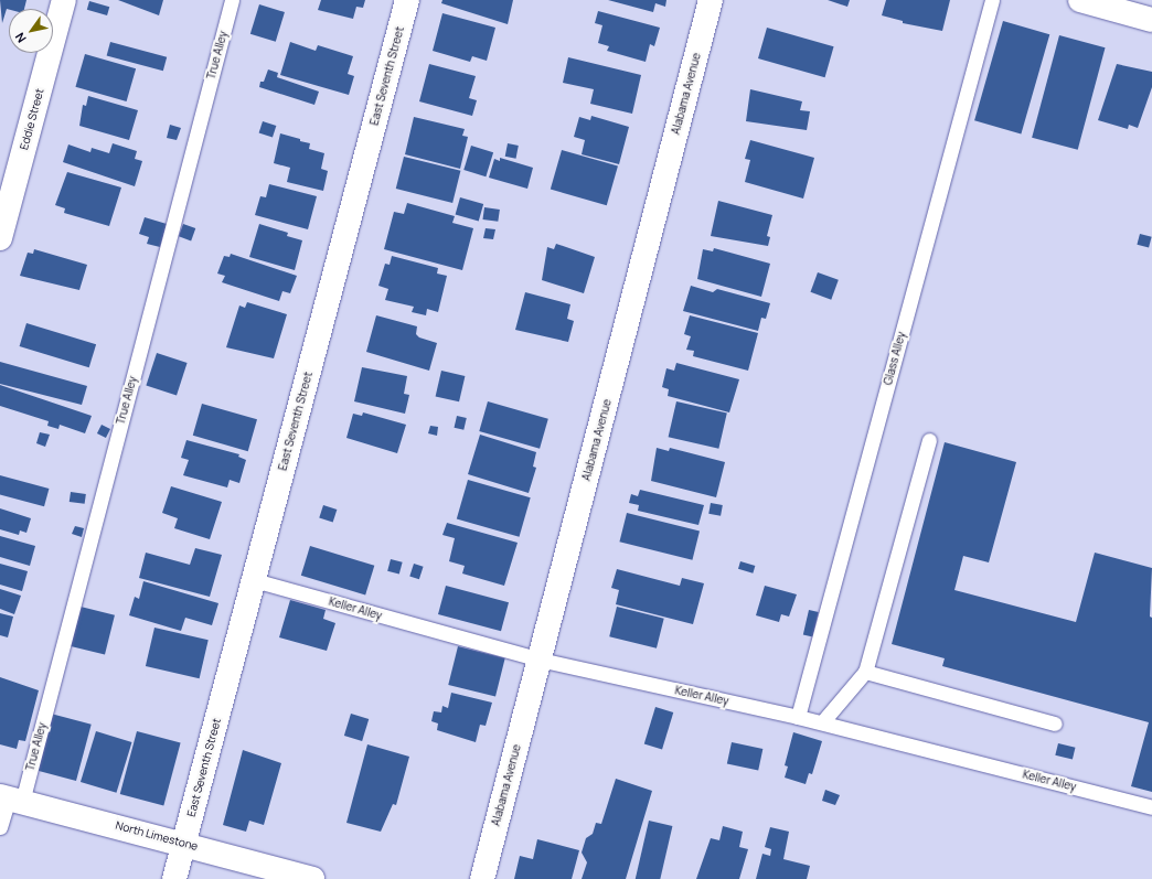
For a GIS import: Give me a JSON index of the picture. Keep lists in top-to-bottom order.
{
  "streets": {
    "street": [
      "East Seventh Street",
      "Alabama Avenue",
      "Eddie Street",
      "North Limestone"
    ],
    "lane": ["True Alley", "Glass Alley", "Keller Alley"]
  },
  "crossings": [
    ["True Alley", "North Limestone"],
    ["East Seventh Street", "Keller Alley"],
    ["East Seventh Street", "North Limestone"],
    ["Alabama Avenue", "Keller Alley"],
    ["Glass Alley", "Keller Alley"]
  ],
  "north": "bottom left"
}
